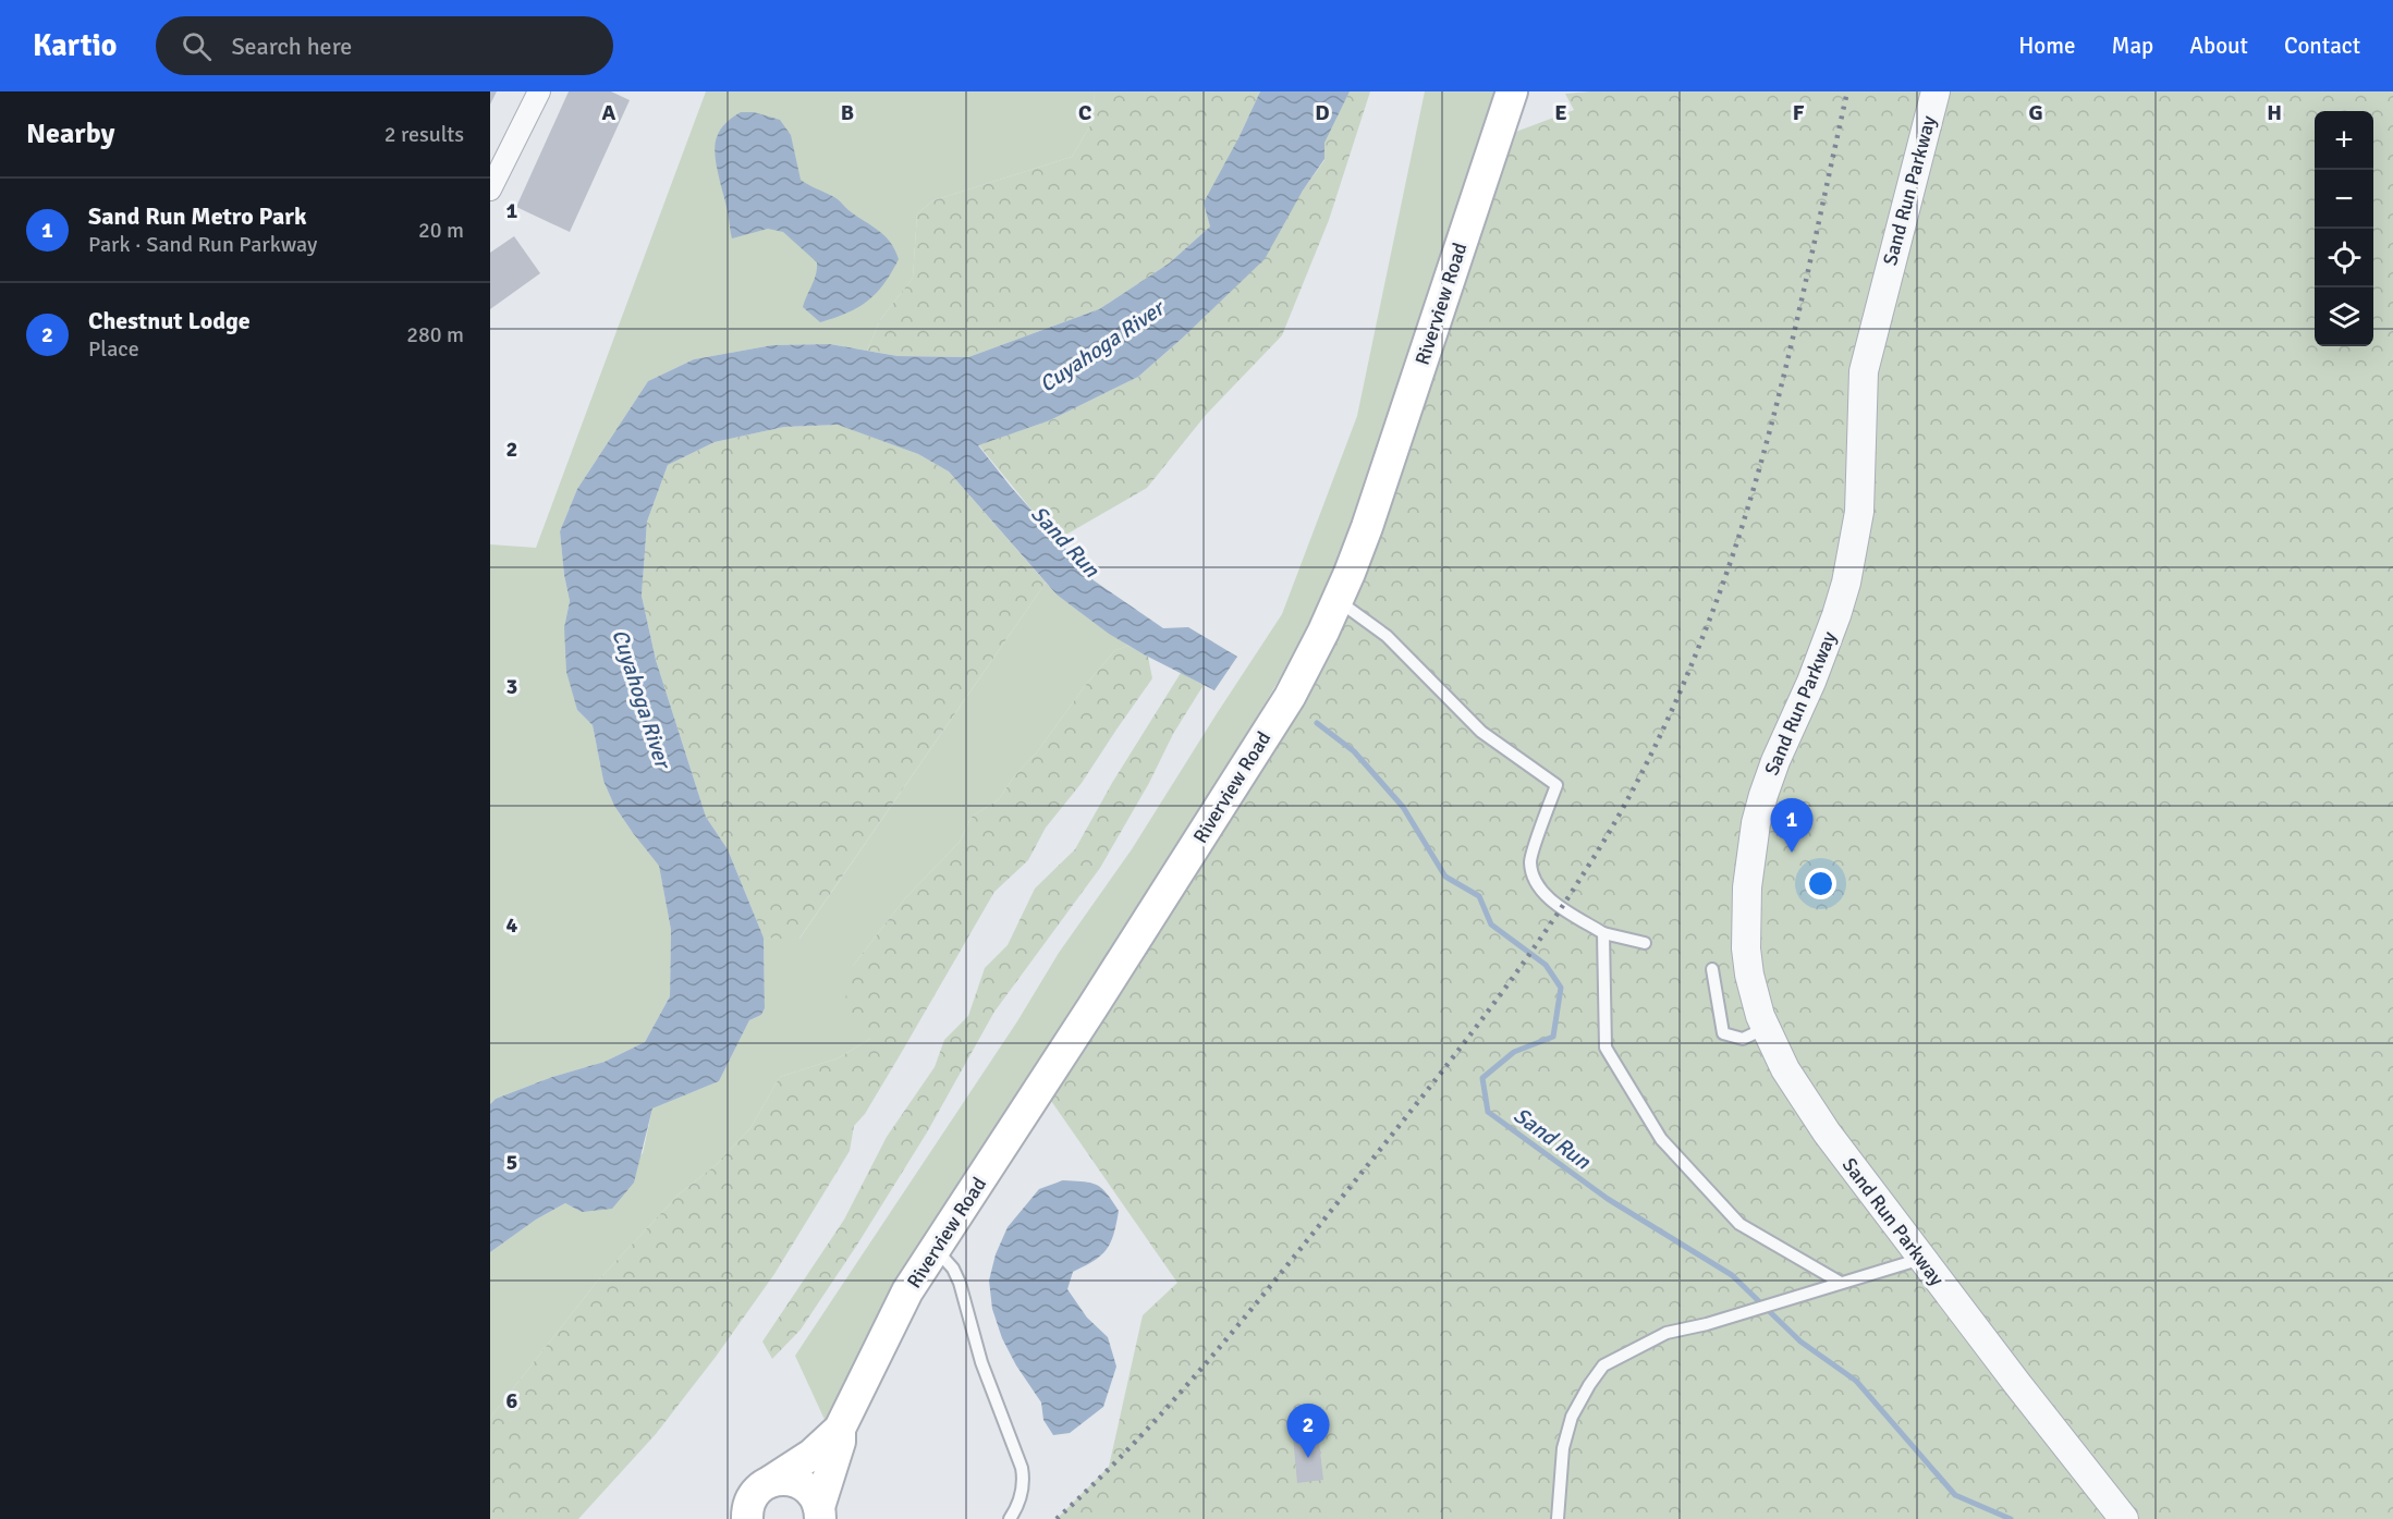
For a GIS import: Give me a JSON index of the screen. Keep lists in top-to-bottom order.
{
  "streets": {
    "main road": ["Riverview Road"],
    "street": ["Sand Run Parkway"]
  },
  "water": ["Cuyahoga River", "Sand Run"],
  "page": {
    "header": "Kartio",
    "search": "Search here",
    "nav": [
      "Home",
      "Map",
      "About",
      "Contact"
    ],
    "heading": ["Nearby", "2 results"],
    "map_buttons": ["+", "−"],
    "list": [
      {
        "mark": "1",
        "name": "Sand Run Metro Park",
        "note": "Park · Sand Run Parkway",
        "value": "20 m"
      },
      {
        "mark": "2",
        "name": "Chestnut Lodge",
        "note": "Place",
        "value": "280 m"
      }
    ],
    "pins": ["1", "2"]
  },
  "grid": {
    "columns": [
      "A",
      "B",
      "C",
      "D",
      "E",
      "F",
      "G",
      "H"
    ],
    "rows": [
      "1",
      "2",
      "3",
      "4",
      "5",
      "6"
    ]
  }
}
